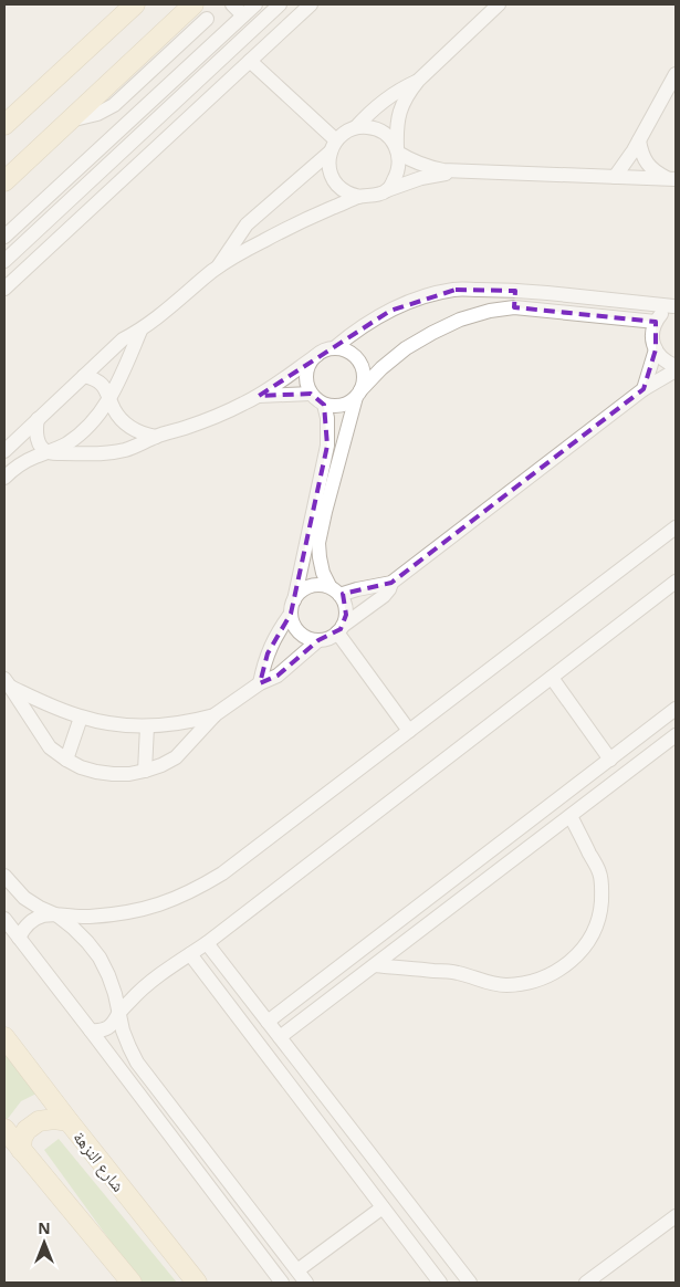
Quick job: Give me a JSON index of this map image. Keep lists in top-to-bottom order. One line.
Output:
{"streets":{"main road":["شارع النزهة"]},"north":"top"}
